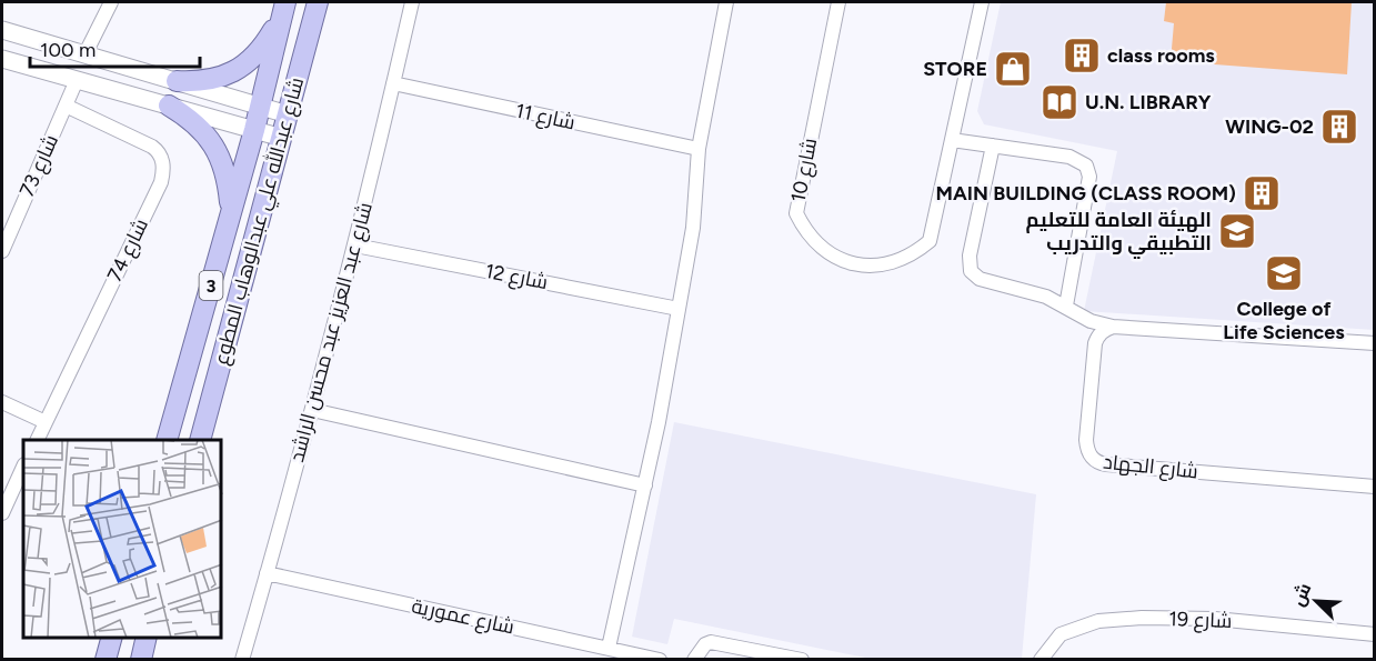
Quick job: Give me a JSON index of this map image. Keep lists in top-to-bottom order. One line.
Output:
{"streets":{"main road":["شارع عبدالله علي عبدالوهاب المطوع","3"],"street":["شارع 11","شارع 73","شارع 10","شارع 74","شارع 12","شارع عبد العزيز عبد محسن الراشد","شارع الجهاد","شارع عمورية","شارع 19"]},"crossings":[["شارع 11","شارع عبد العزيز عبد محسن الراشد"],["شارع 73","شارع 74"],["شارع 12","شارع عبد العزيز عبد محسن الراشد"],["شارع عبد العزيز عبد محسن الراشد","شارع عمورية"]],"places":{"building":["class rooms","WING-02","MAIN BUILDING (CLASS ROOM)"],"shop":["STORE"],"library":["U.N. LIBRARY"],"school or university":["الهيئة العامة للتعليم التطبيقي والتدريب","College of Life Sciences"]},"scale_bar":"100 m","north":"top left"}
